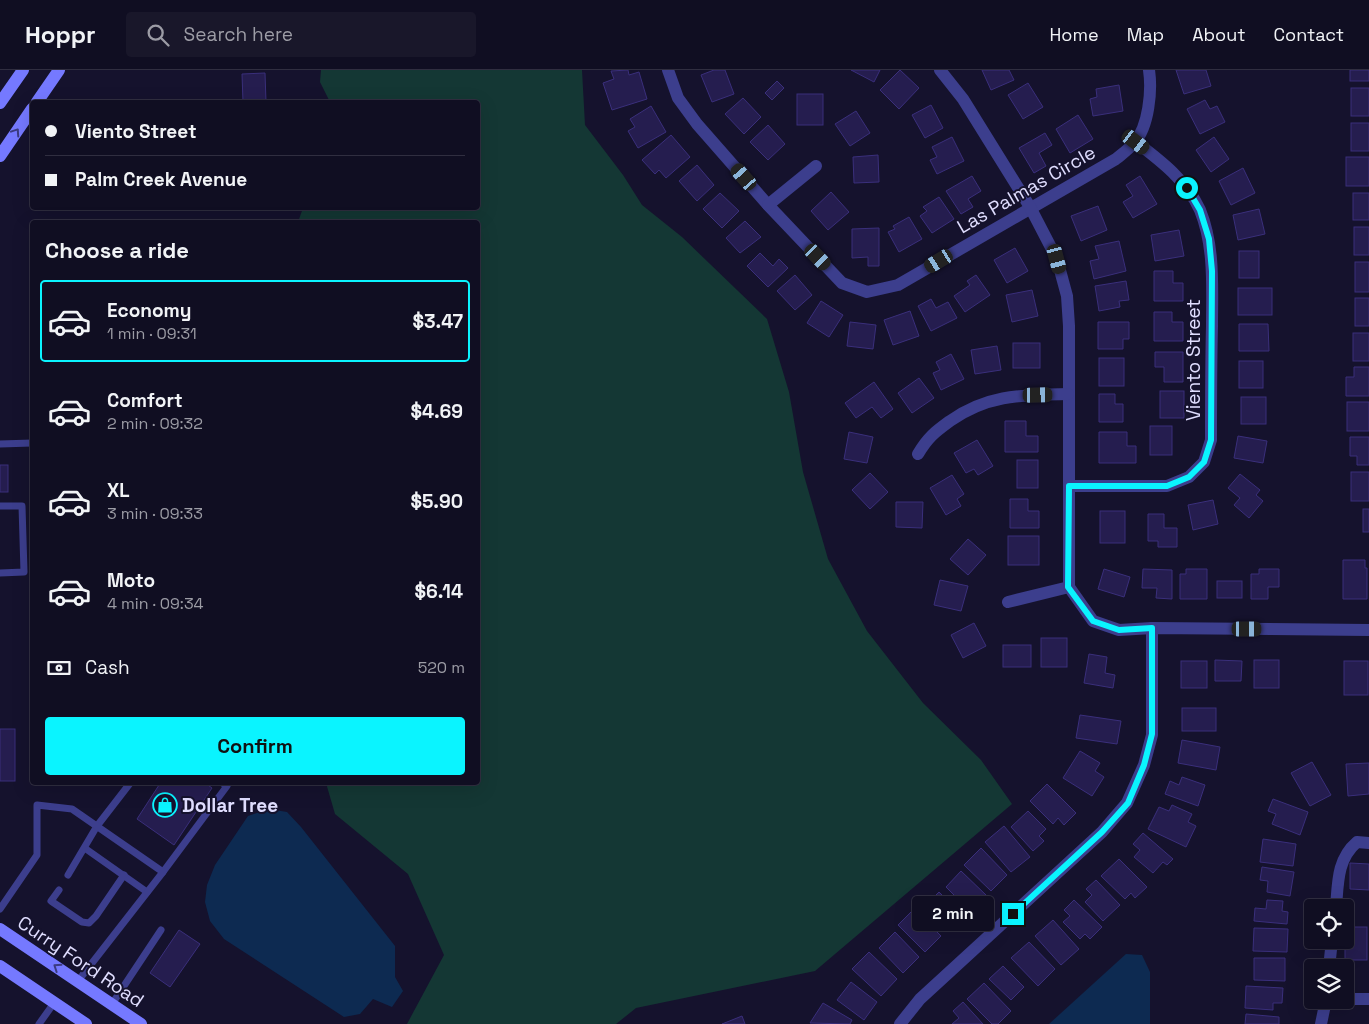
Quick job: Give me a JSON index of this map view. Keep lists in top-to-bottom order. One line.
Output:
{"streets":{"street":["Las Palmas Circle","Viento Street","Curry Ford Road"]},"crossings":[["Las Palmas Circle","Viento Street"]],"places":{"shop":["Dollar Tree"]},"page":{"header":"Hoppr","search":"Search here","nav":["Home","Map","About","Contact"],"banner":["Viento Street","Palm Creek Avenue"],"heading":"Choose a ride","list":[{"name":"Economy","note":"1 min · 09:31","value":"$3.47"},{"name":"Comfort","note":"2 min · 09:32","value":"$4.69"},{"name":"XL","note":"3 min · 09:33","value":"$5.90"},{"name":"Moto","note":"4 min · 09:34","value":"$6.14"}],"pay":["Cash","520 m"],"buttons":"Confirm","bubble":"2 min"}}
